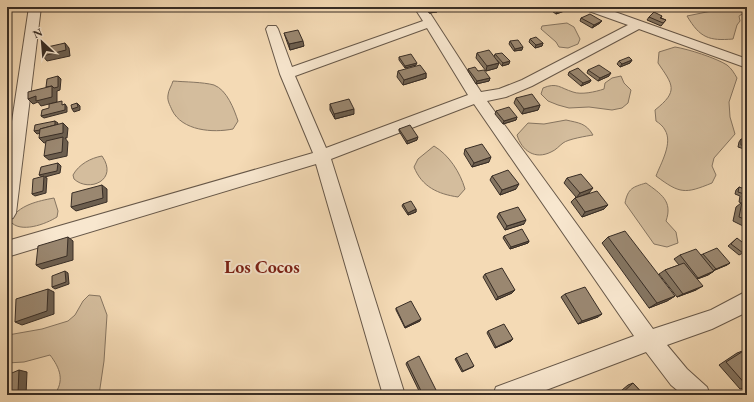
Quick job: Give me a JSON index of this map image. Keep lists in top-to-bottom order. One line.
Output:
{"districts":["Los Cocos"],"north":"top left"}
